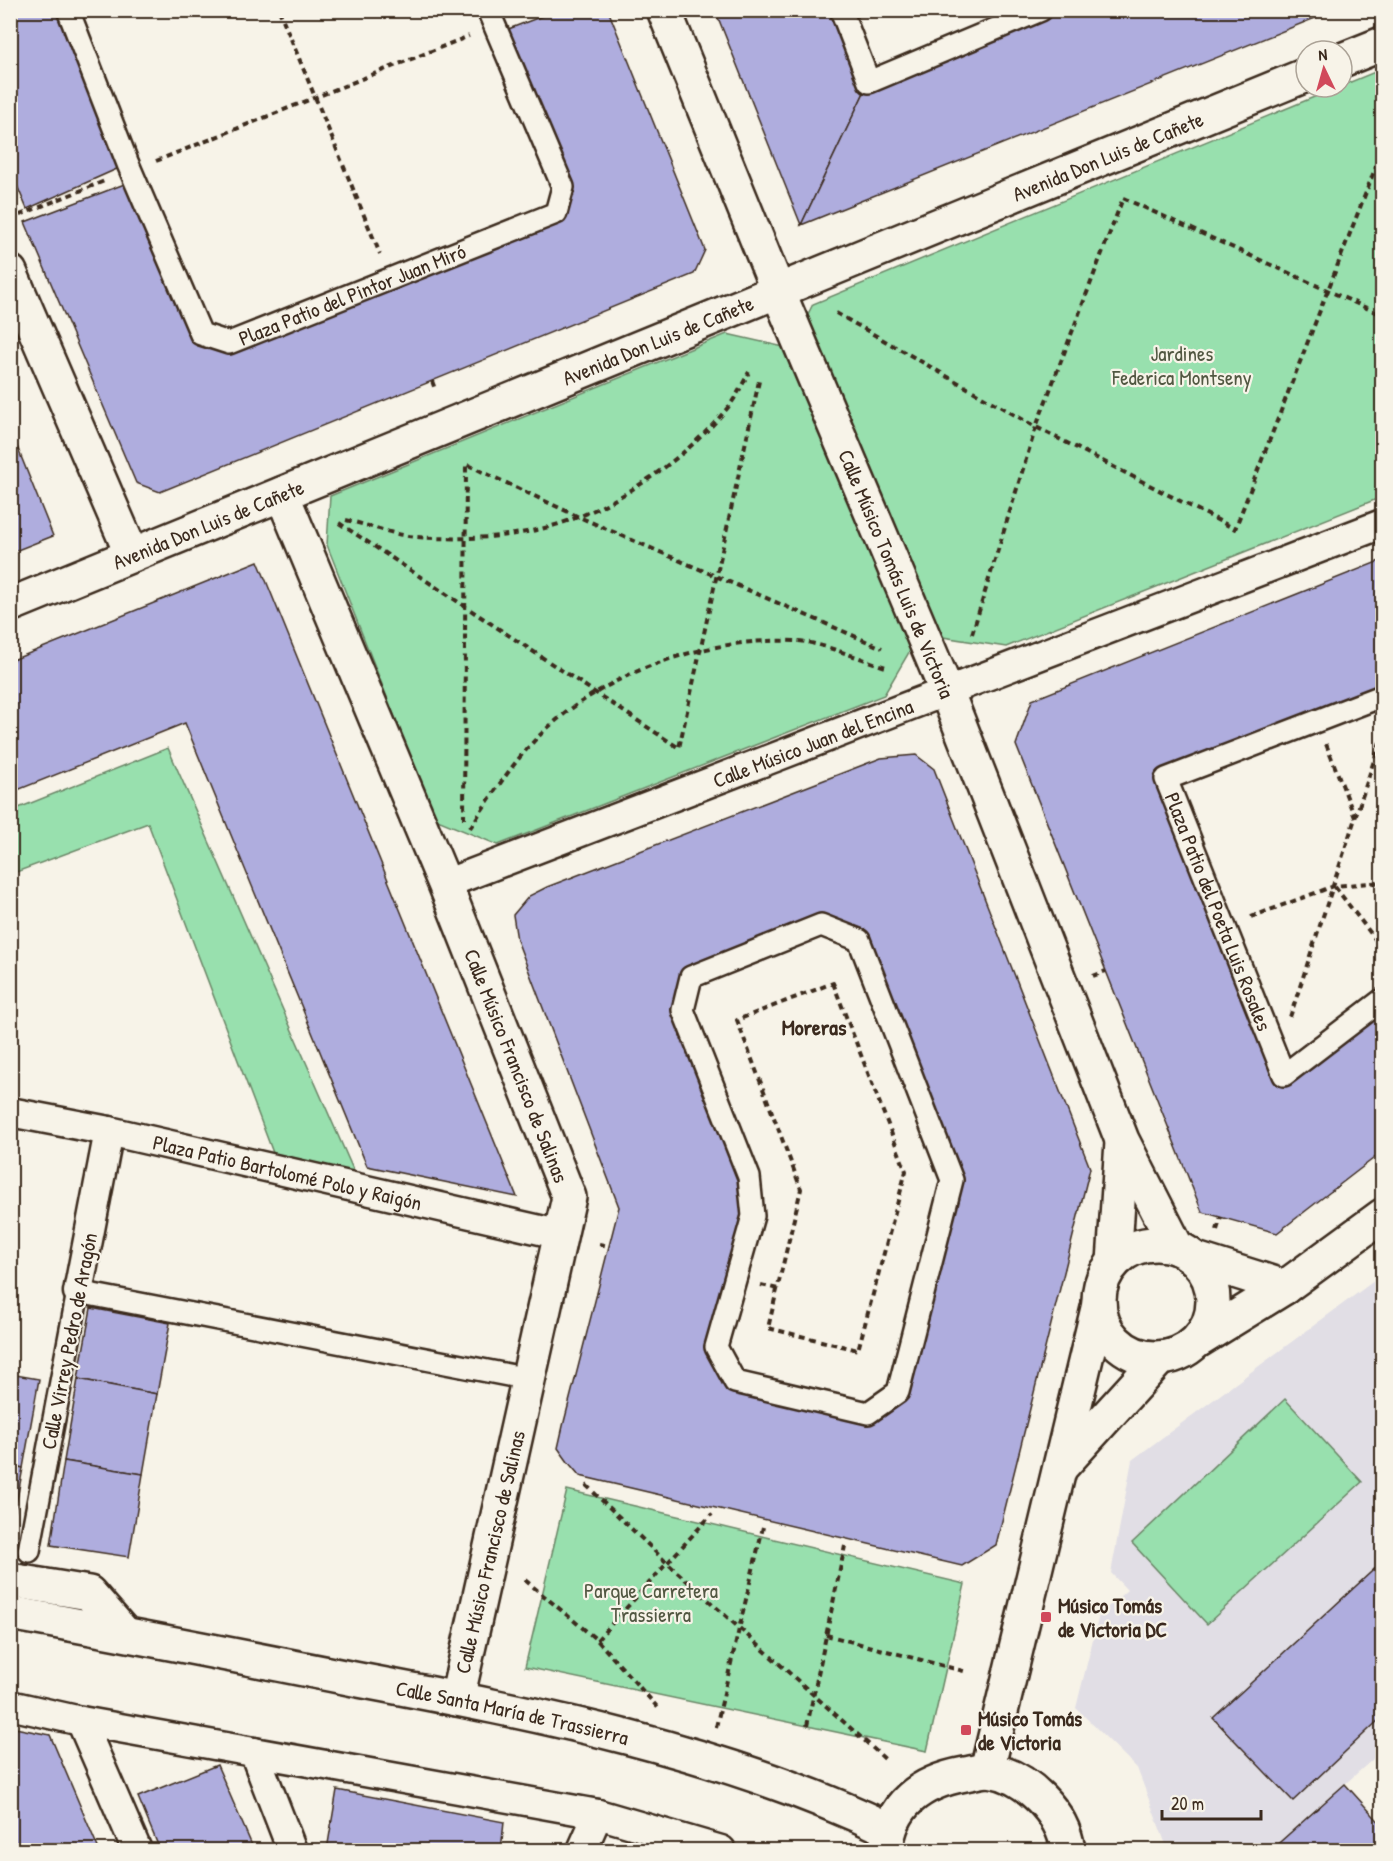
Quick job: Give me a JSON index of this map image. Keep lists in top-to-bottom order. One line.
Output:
{"streets":{"main road":["Avenida Don Luis de Cañete","Calle Músico Tomás Luis de Victoria","Calle Músico Francisco de Salinas","Calle Santa María de Trassierra"],"street":["Plaza Patio del Pintor Juan Miró","Calle Músico Juan del Encina","Plaza Patio del Poeta Luis Rosales","Plaza Patio Bartolomé Polo y Raigón","Calle Virrey Pedro de Aragón"]},"crossings":[["Avenida Don Luis de Cañete","Calle Músico Tomás Luis de Victoria"],["Avenida Don Luis de Cañete","Calle Músico Francisco de Salinas"],["Calle Músico Tomás Luis de Victoria","Calle Músico Juan del Encina"],["Calle Músico Juan del Encina","Calle Músico Francisco de Salinas"],["Calle Músico Francisco de Salinas","Plaza Patio Bartolomé Polo y Raigón"],["Calle Músico Francisco de Salinas","Calle Santa María de Trassierra"],["Plaza Patio Bartolomé Polo y Raigón","Calle Virrey Pedro de Aragón"]],"districts":["Moreras"],"parks":["Jardines Federica Montseny","Parque Carretera Trassierra"],"places":{"transit":["Músico Tomás de Victoria DC","Músico Tomás de Victoria"]},"scale_bar":"20 m","north":"top"}
